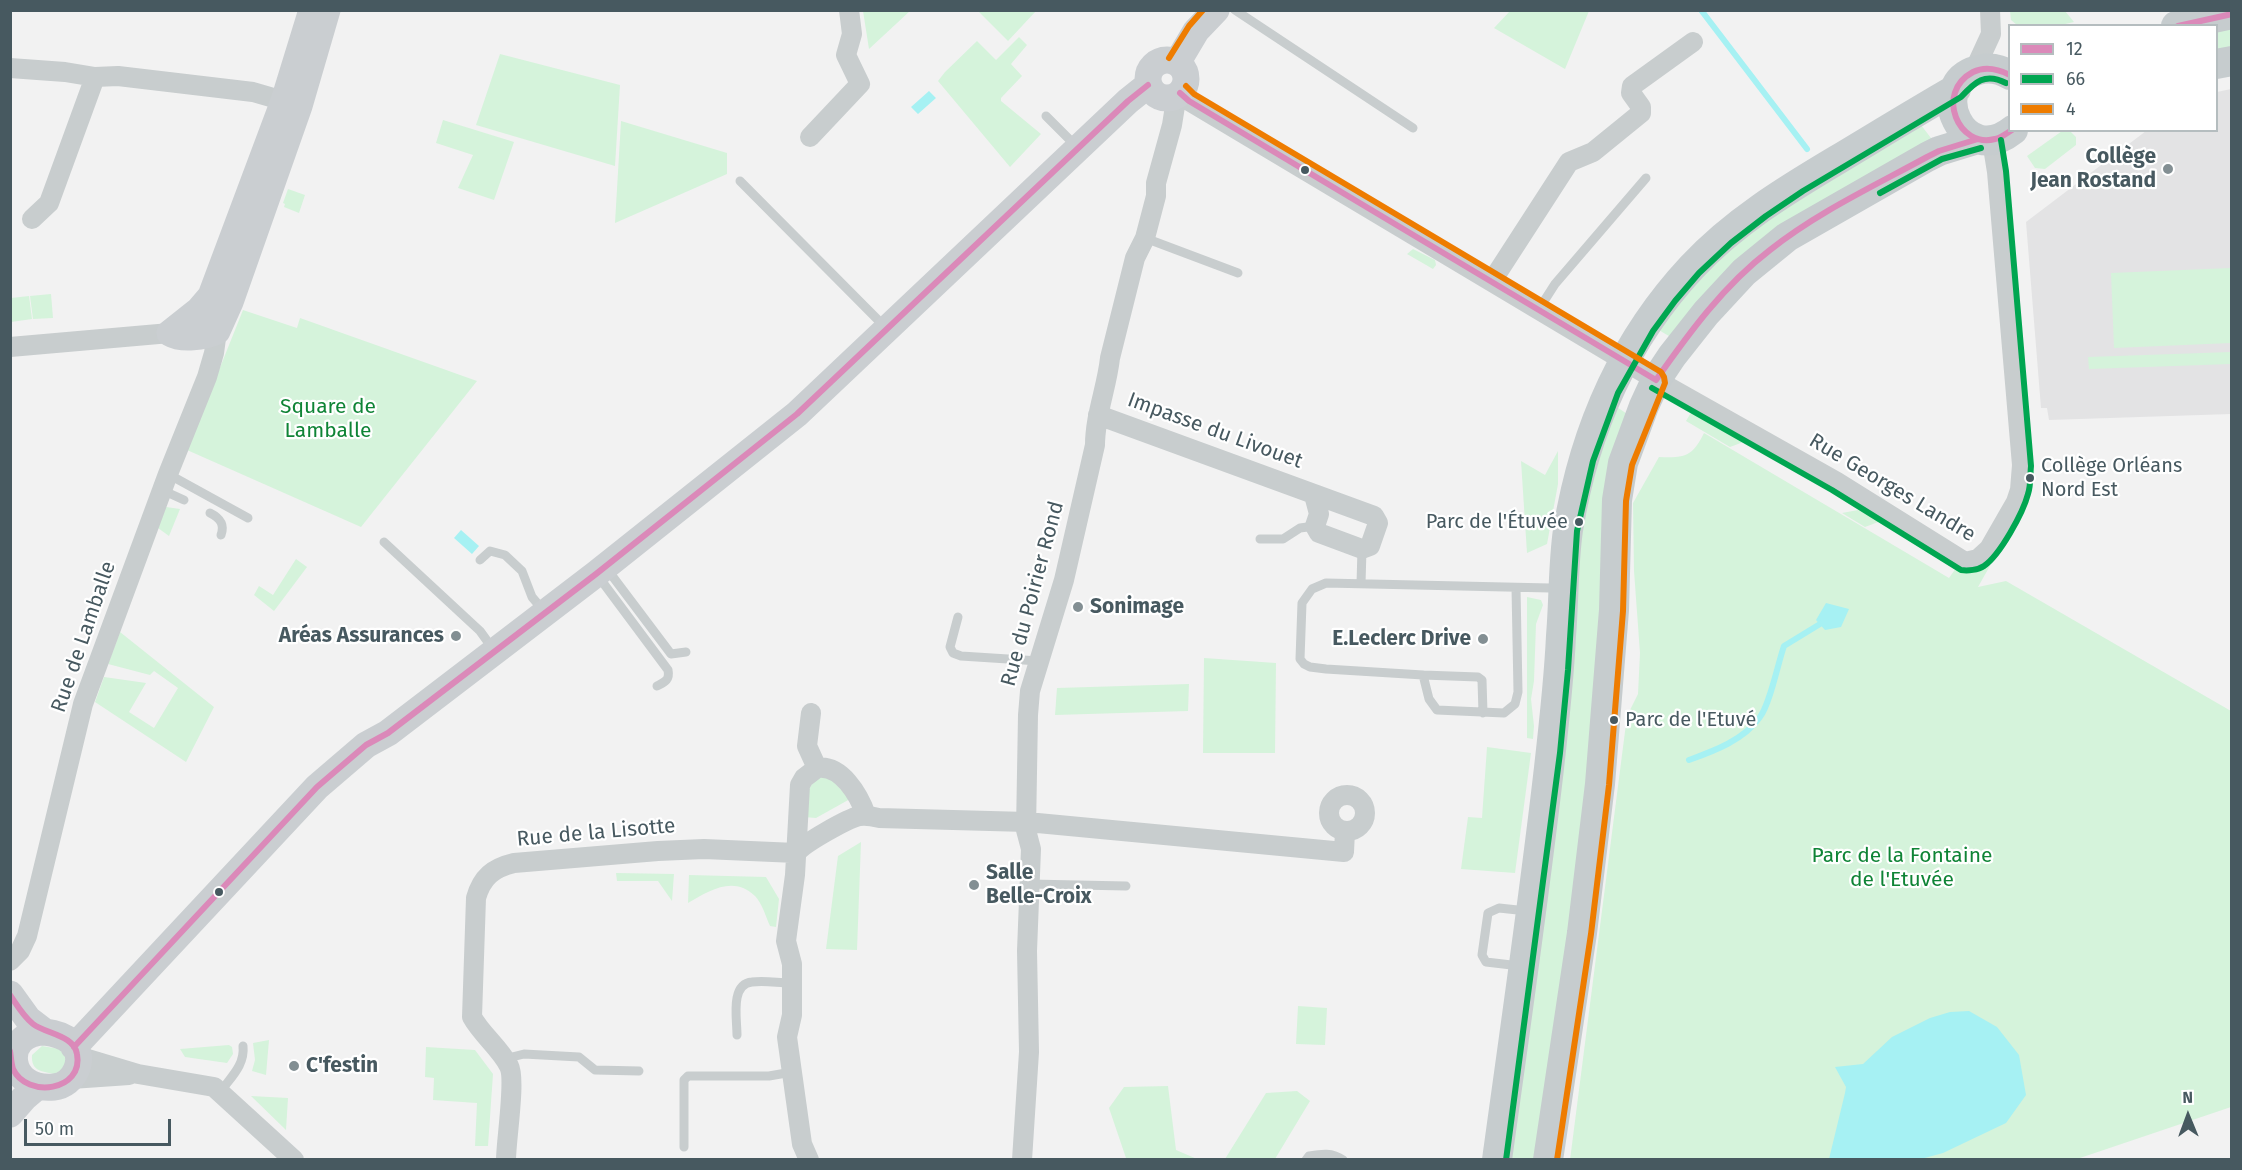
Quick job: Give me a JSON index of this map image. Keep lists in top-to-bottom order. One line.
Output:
{"streets":{"street":["Impasse du Livouet","Rue Georges Landre","Rue du Poirier Rond","Rue de Lamballe","Rue de la Lisotte"]},"crossings":[["Impasse du Livouet","Rue du Poirier Rond"],["Rue Georges Landre","Rue du Poirier Rond"]],"parks":["Square de Lamballe","Parc de la Fontaine de l'Etuvée"],"places":["Collège Jean Rostand","Collège Orléans Nord Est","Parc de l'Étuvée","Sonimage","Aréas Assurances","E.Leclerc Drive","Parc de l'Etuvé","Salle Belle-Croix","C'festin"],"lines":["transit line 4","transit line 12","transit line 66"],"legend":["12","66","4"],"scale_bar":"50 m","north":"top"}
